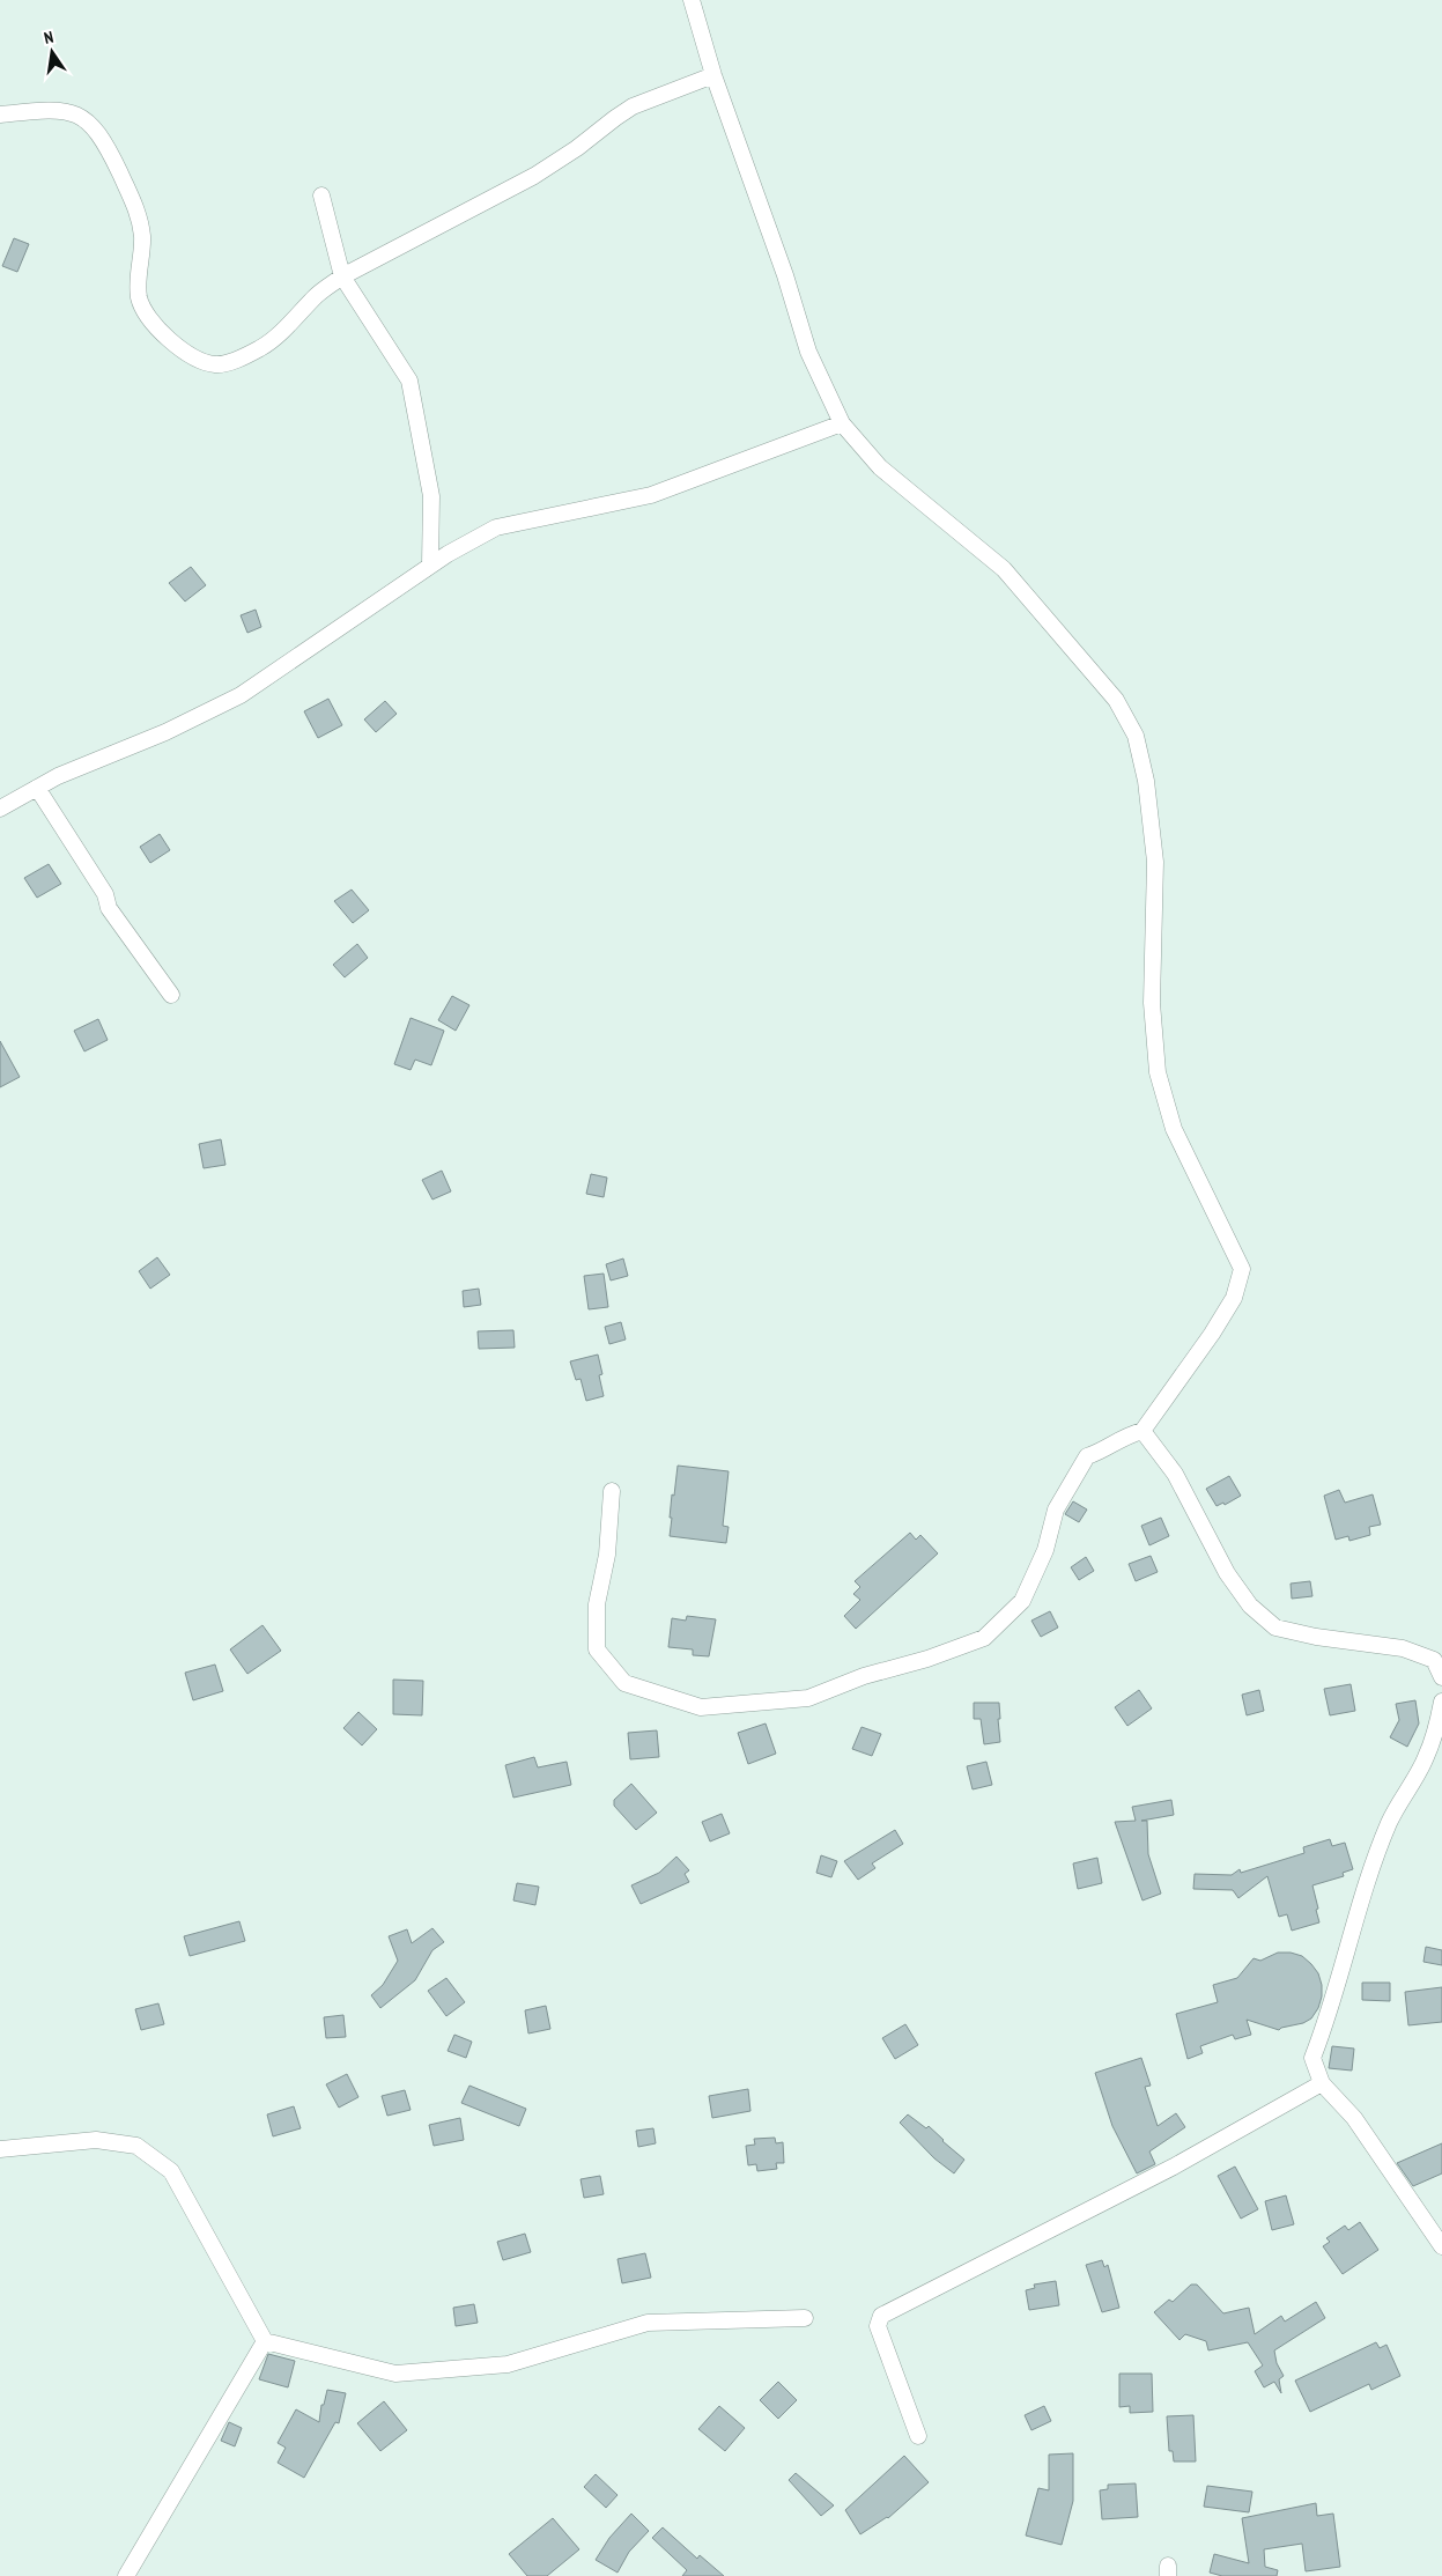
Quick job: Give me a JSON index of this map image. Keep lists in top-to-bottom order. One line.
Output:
{"north":"top"}
